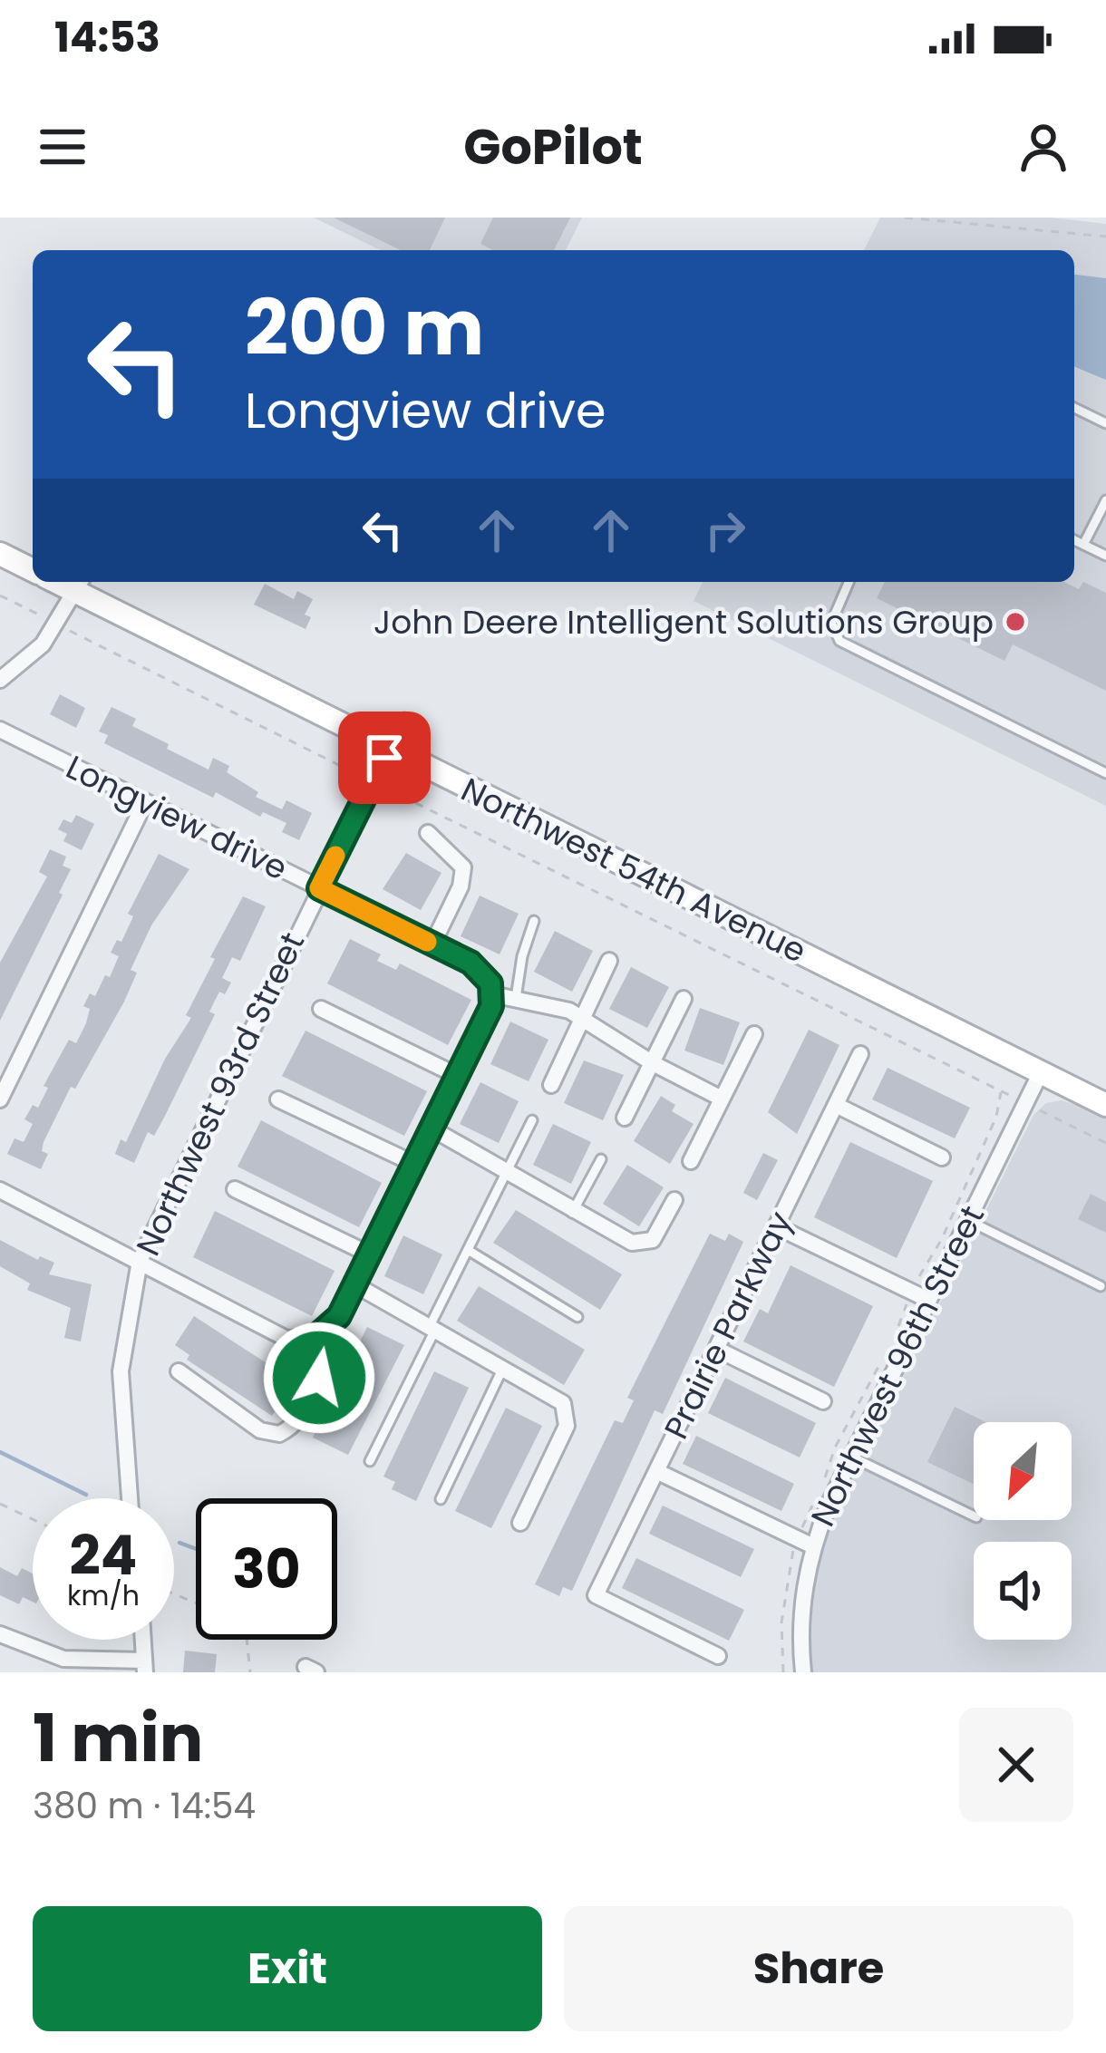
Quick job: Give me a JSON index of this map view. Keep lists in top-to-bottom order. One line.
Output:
{"streets":{"street":["Longview drive","Northwest 54th Avenue","Northwest 93rd Street","Prairie Parkway","Northwest 96th Street"]},"crossings":[["Longview drive","Northwest 93rd Street"],["Northwest 54th Avenue","Northwest 93rd Street"],["Northwest 54th Avenue","Northwest 96th Street"]],"places":["John Deere Intelligent Solutions Group"],"north":"bottom left","page":{"status":"14:53","header":"GoPilot","turn":["200 m","Longview drive"],"speed":"24 km/h","limit":"30","heading":["1 min","380 m · 14:54"],"buttons":["Exit","Share"]}}
